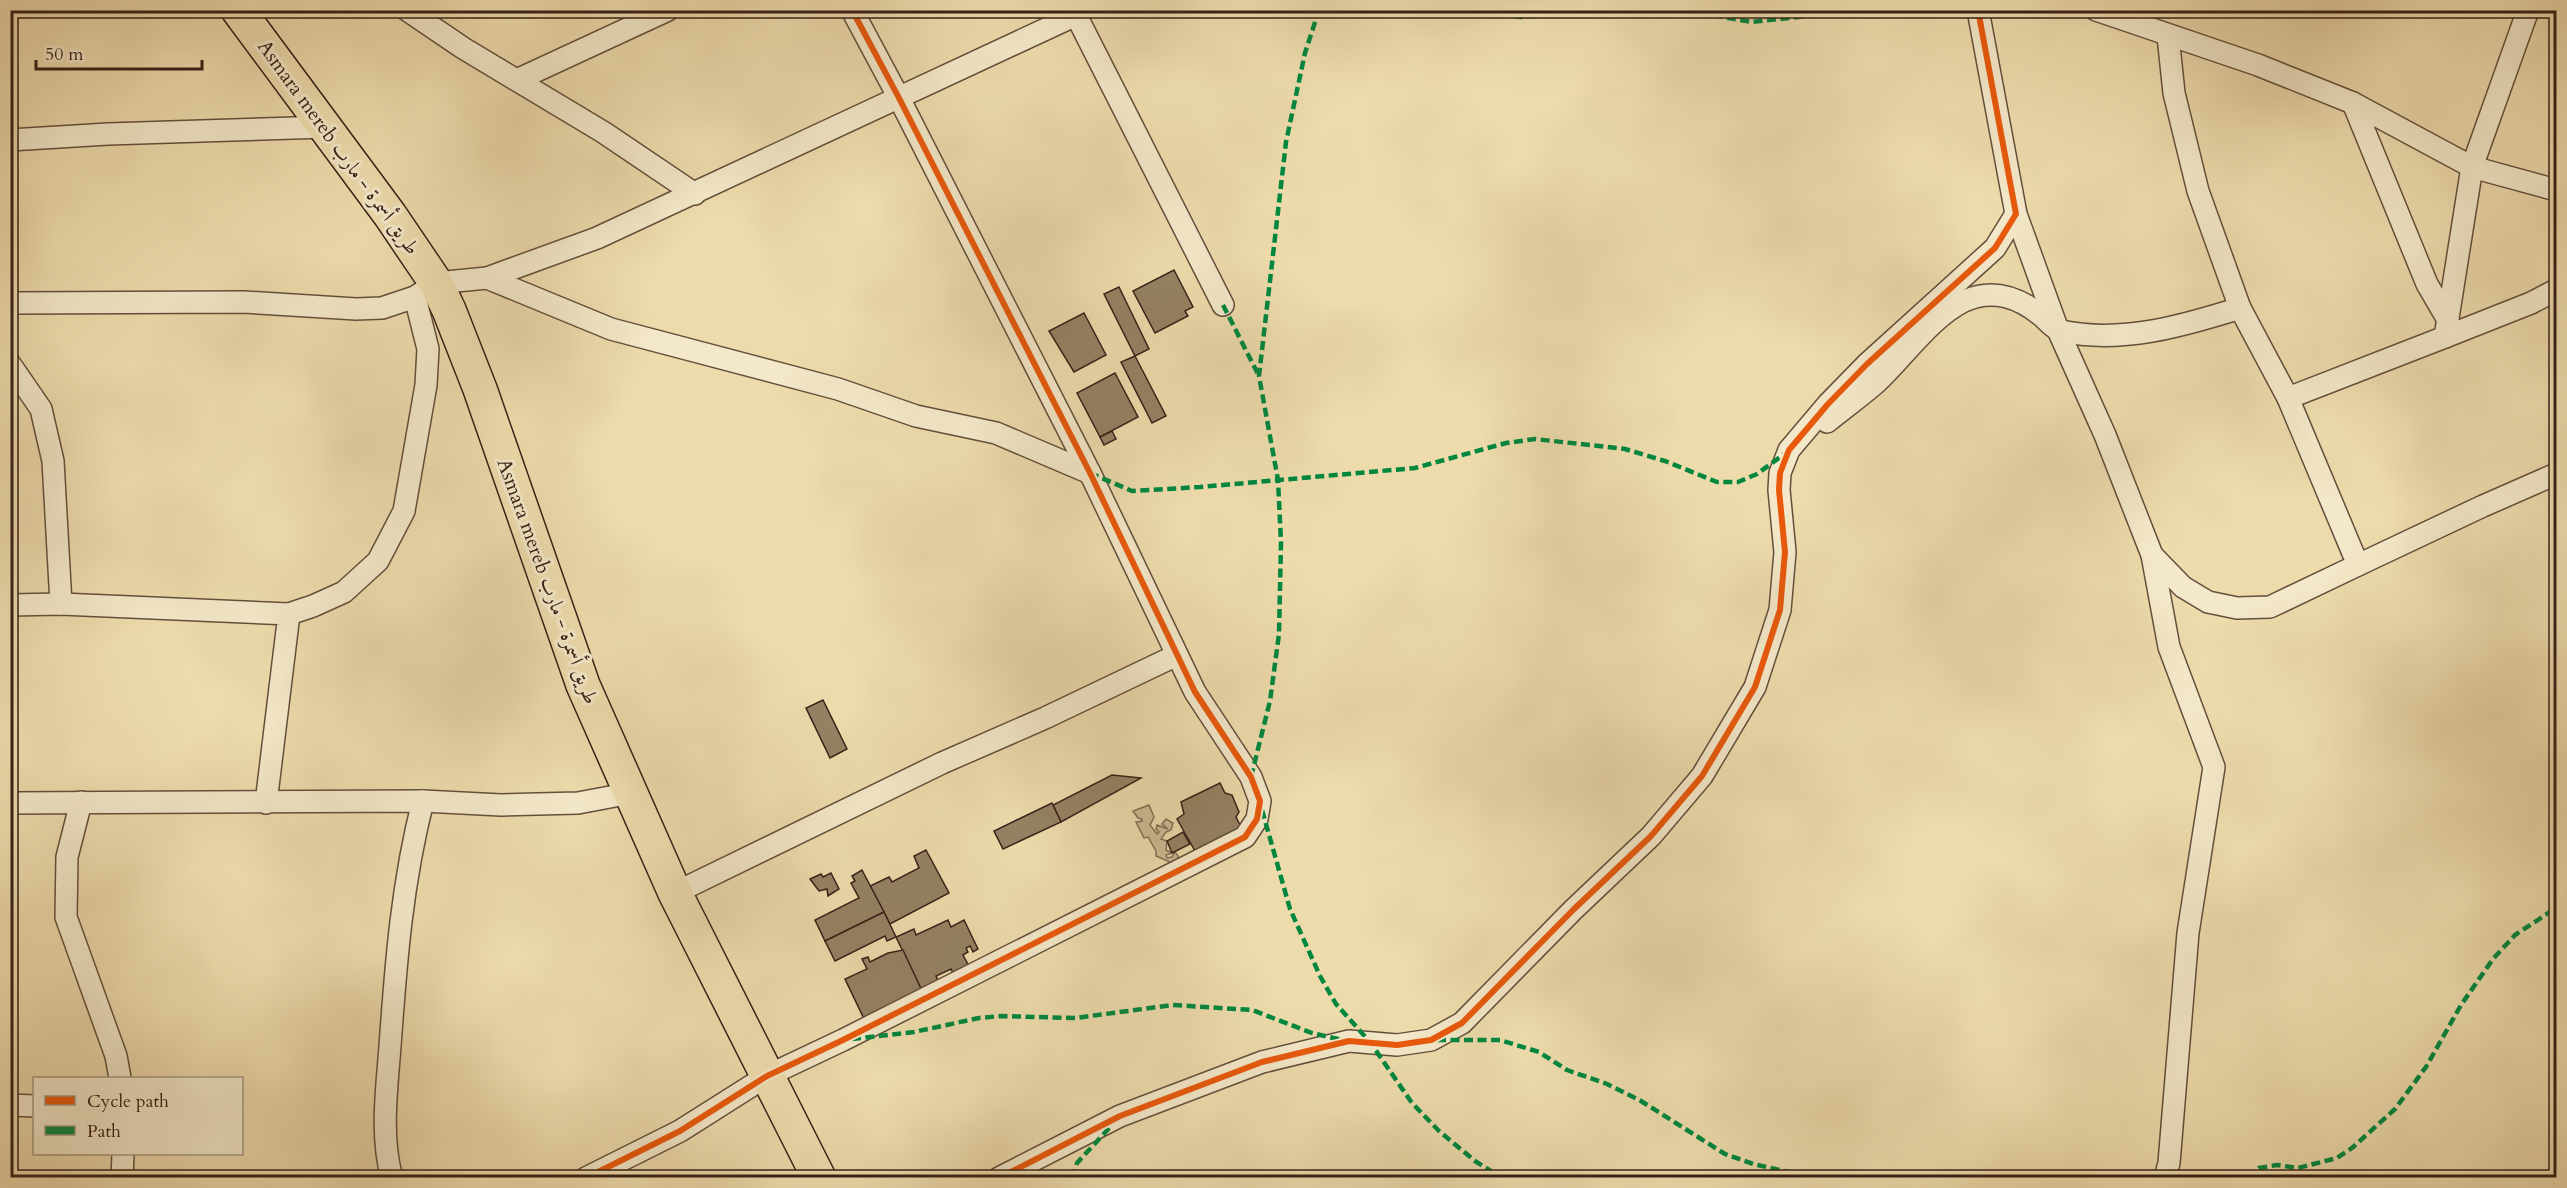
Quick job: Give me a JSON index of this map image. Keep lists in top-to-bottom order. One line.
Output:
{"streets":{"highway":["Asmara mereb طريق أسمرة - مارب"]},"legend":["Cycle path","Path"],"scale_bar":"50 m"}
